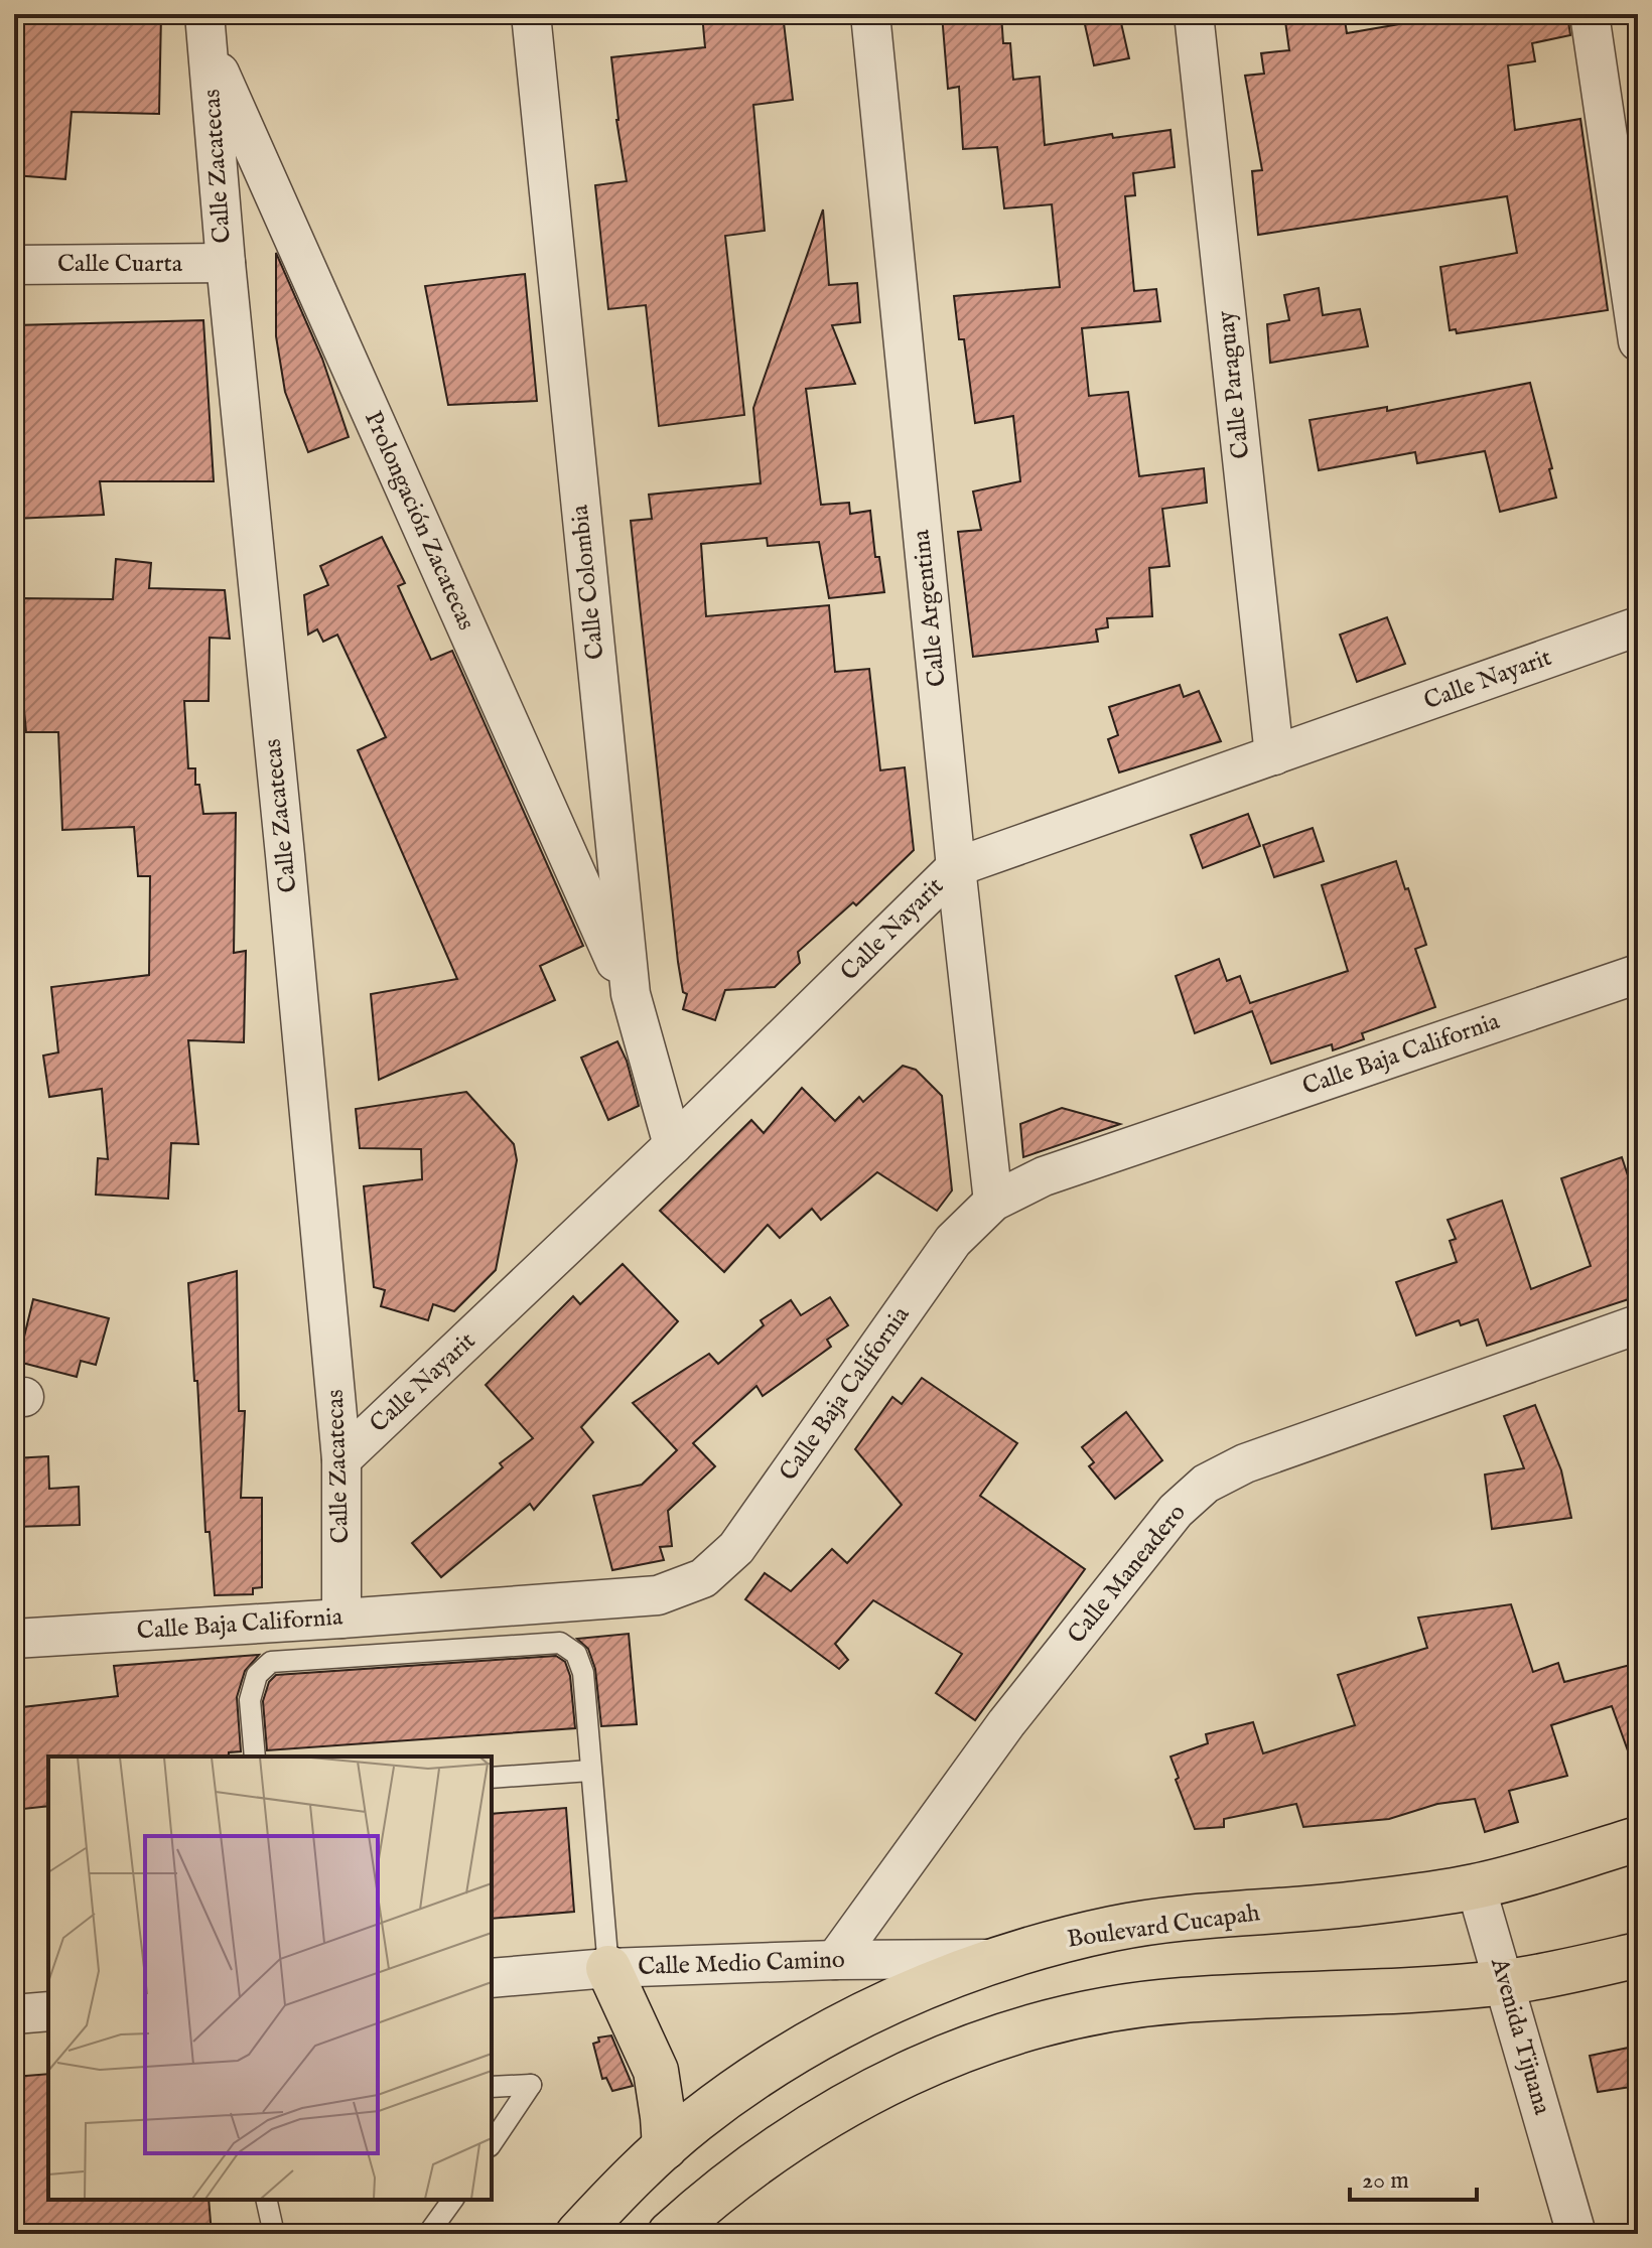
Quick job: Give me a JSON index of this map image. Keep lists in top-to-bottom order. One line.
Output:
{"streets":{"main road":["Boulevard Cucapah"],"street":["Calle Zacatecas","Calle Cuarta","Calle Paraguay","Prolongación Zacatecas","Calle Colombia","Calle Argentina","Calle Nayarit","Calle Baja California","Calle Maneadero","Calle Medio Camino","Avenida Tijuana"]},"crossings":[["Calle Zacatecas","Calle Cuarta"],["Calle Zacatecas","Prolongación Zacatecas"],["Calle Zacatecas","Calle Nayarit"],["Calle Zacatecas","Calle Baja California"],["Calle Paraguay","Calle Nayarit"],["Prolongación Zacatecas","Calle Colombia"],["Calle Colombia","Calle Nayarit"],["Calle Argentina","Calle Nayarit"],["Calle Argentina","Calle Baja California"],["Calle Maneadero","Calle Medio Camino"],["Boulevard Cucapah","Calle Medio Camino"],["Boulevard Cucapah","Avenida Tijuana"]],"scale_bar":"20 m"}
